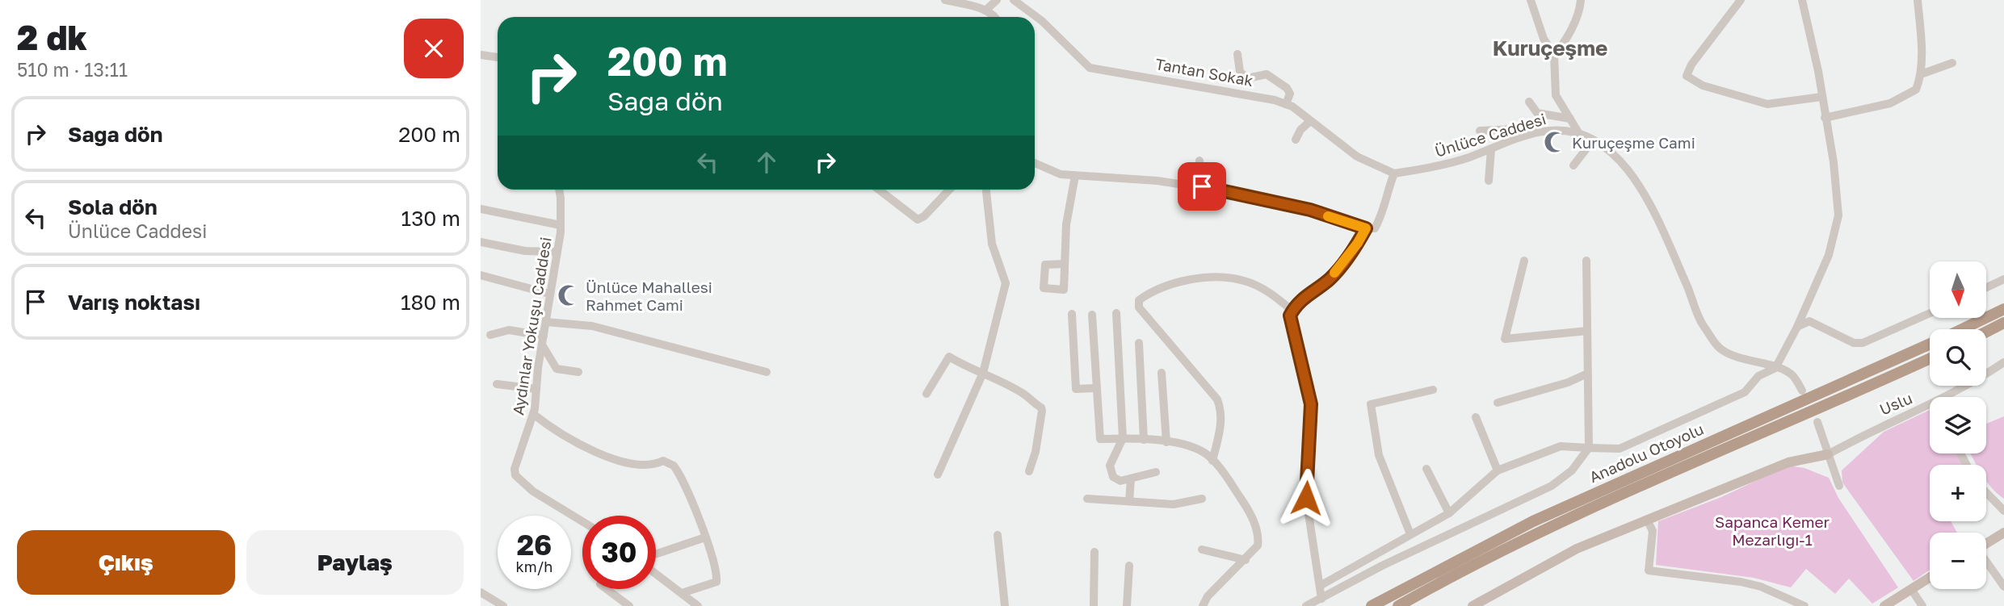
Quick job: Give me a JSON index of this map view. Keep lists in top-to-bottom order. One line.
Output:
{"streets":{"highway":["Anadolu Otoyolu"],"street":["Tantan Sokak","Ünlüce Caddesi","Aydınlar Yokuşu Caddesi","Uslu"]},"crossings":[["Tantan Sokak","Ünlüce Caddesi"]],"districts":["Kuruçeşme"],"parks":["Sapanca Kemer Mezarlığı-1"],"places":{"mosque":["Kuruçeşme Cami","Ünlüce Mahallesi Rahmet Cami"]},"north":"bottom","page":{"heading":["2 dk","510 m · 13:11"],"turn":["200 m","Sağa dön"],"list":[{"name":"Sağa dön","value":"200 m"},{"name":"Sola dön","note":"Ünlüce Caddesi","value":"130 m"},{"name":"Varış noktası","value":"180 m"}],"map_buttons":["+","−"],"speed":"26 km/h","limit":"30","buttons":["Çıkış","Paylaş"]}}
